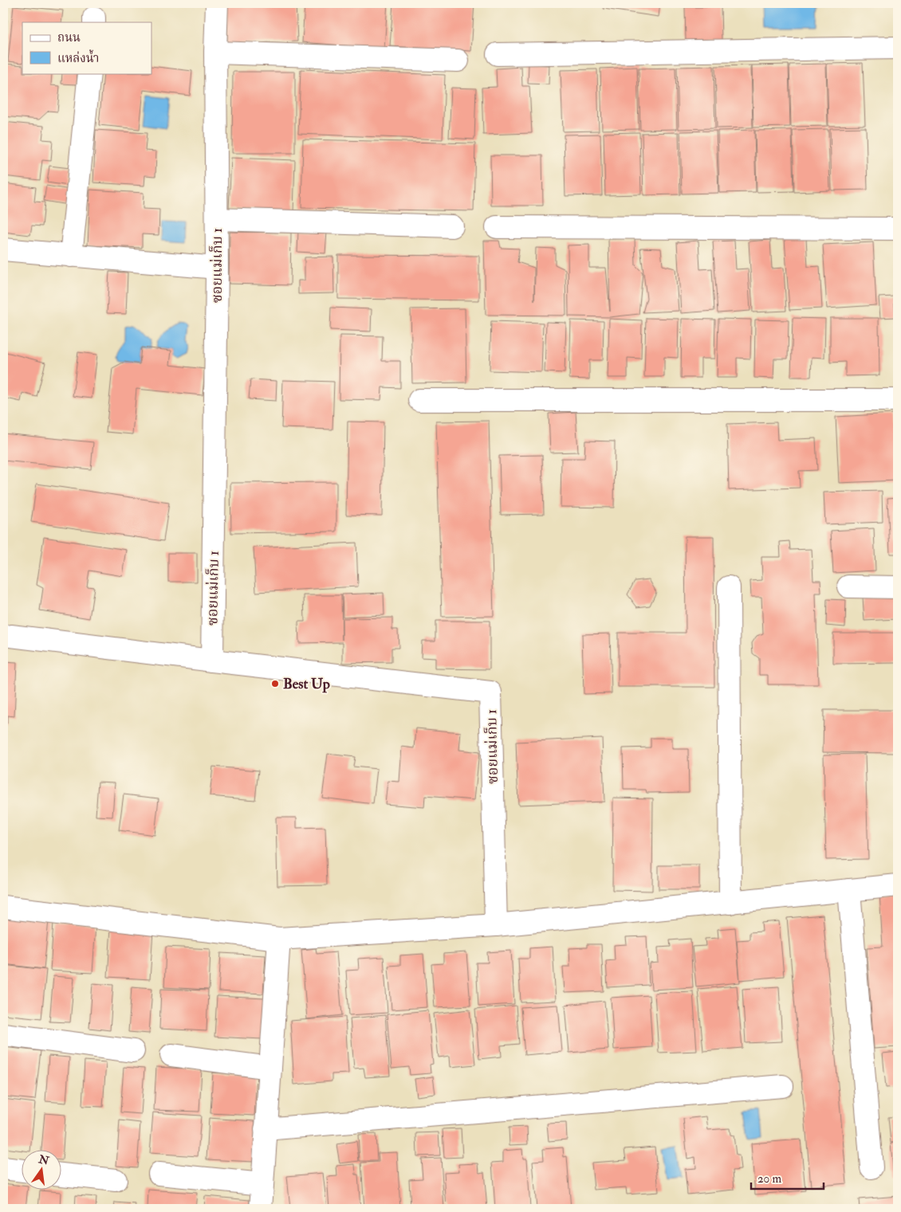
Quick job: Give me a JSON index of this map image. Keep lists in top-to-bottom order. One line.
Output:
{"streets":{"street":["ซอยแม่เก็บ 1"]},"places":["Best Up"],"legend":["ถนน","แหล่งน้ำ"],"scale_bar":"20 m","north":"top"}
